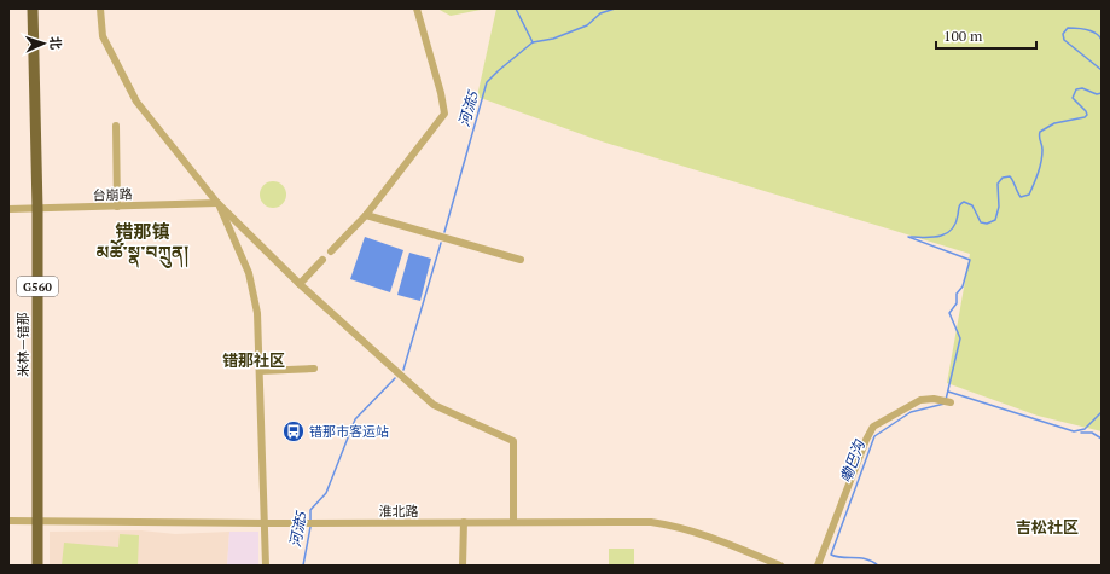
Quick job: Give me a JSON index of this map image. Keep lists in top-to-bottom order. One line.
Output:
{"streets":{"highway":["G560","米林—错那"],"street":["台崩路","淮北路"]},"crossings":[["台崩路","米林—错那"],["米林—错那","淮北路"]],"districts":["错那镇 མཚོ་སྣ་བཀྲུན།","错那社区","吉松社区"],"water":["河流5","嘞巴沟"],"places":{"bus stop":["错那市客运站"]},"scale_bar":"100 m","north":"right"}
